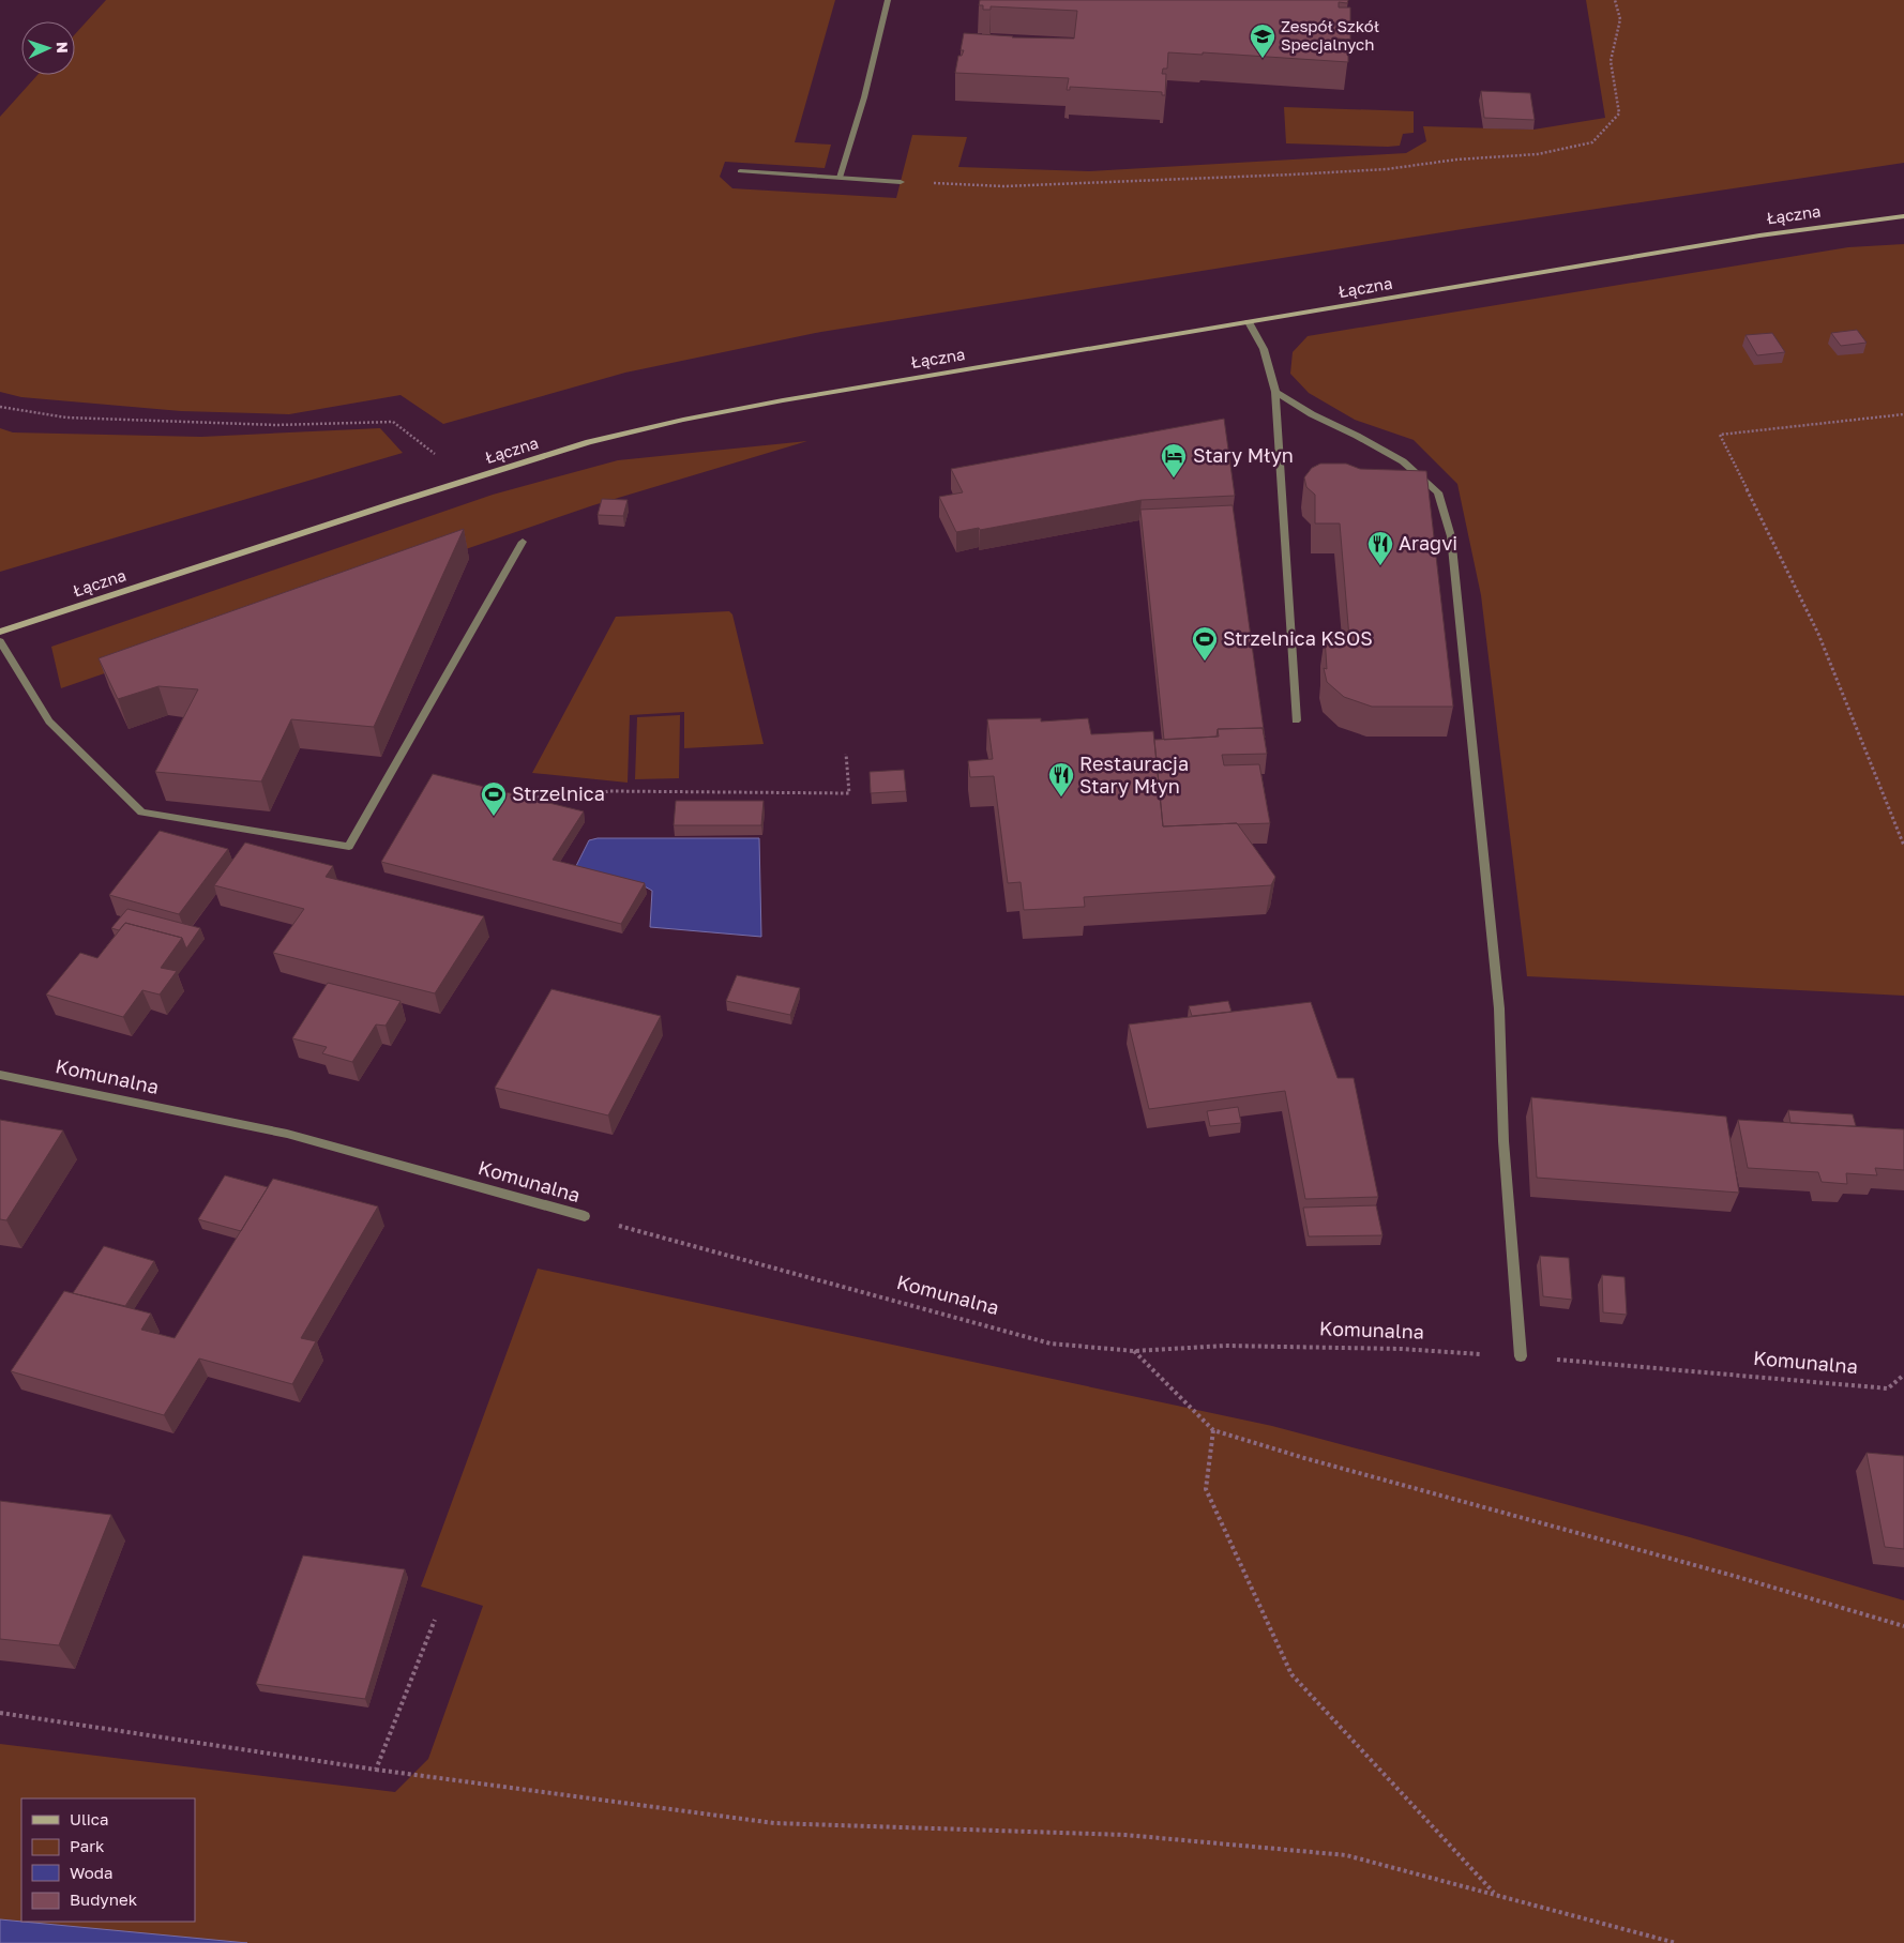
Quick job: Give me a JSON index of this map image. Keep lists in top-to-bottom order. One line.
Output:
{"streets":{"main road":["Łączna"],"street":["Komunalna"]},"places":{"school or university":["Zespół Szkół Specjalnych"],"hotel":["Stary Młyn"],"restaurant":["Aragvi","Restauracja Stary Młyn"],"sports":["Strzelnica KSOS","Strzelnica"]},"legend":["Ulica","Park","Woda","Budynek"],"north":"right"}
